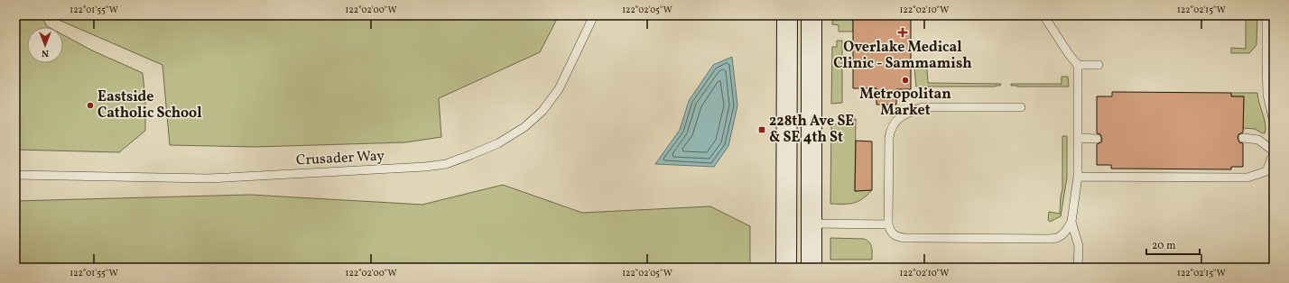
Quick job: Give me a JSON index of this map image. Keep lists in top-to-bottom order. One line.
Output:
{"streets":{"lane":["Crusader Way"]},"places":{"health":["Overlake Medical Clinic - Sammamish"],"other":["Metropolitan Market","Eastside Catholic School"],"transit":["228th Ave SE & SE 4th St"]},"scale_bar":"20 m","north":"bottom","coordinates":["122°01'55\"W","122°02'00\"W","122°02'05\"W","122°02'10\"W","122°02'15\"W"]}
